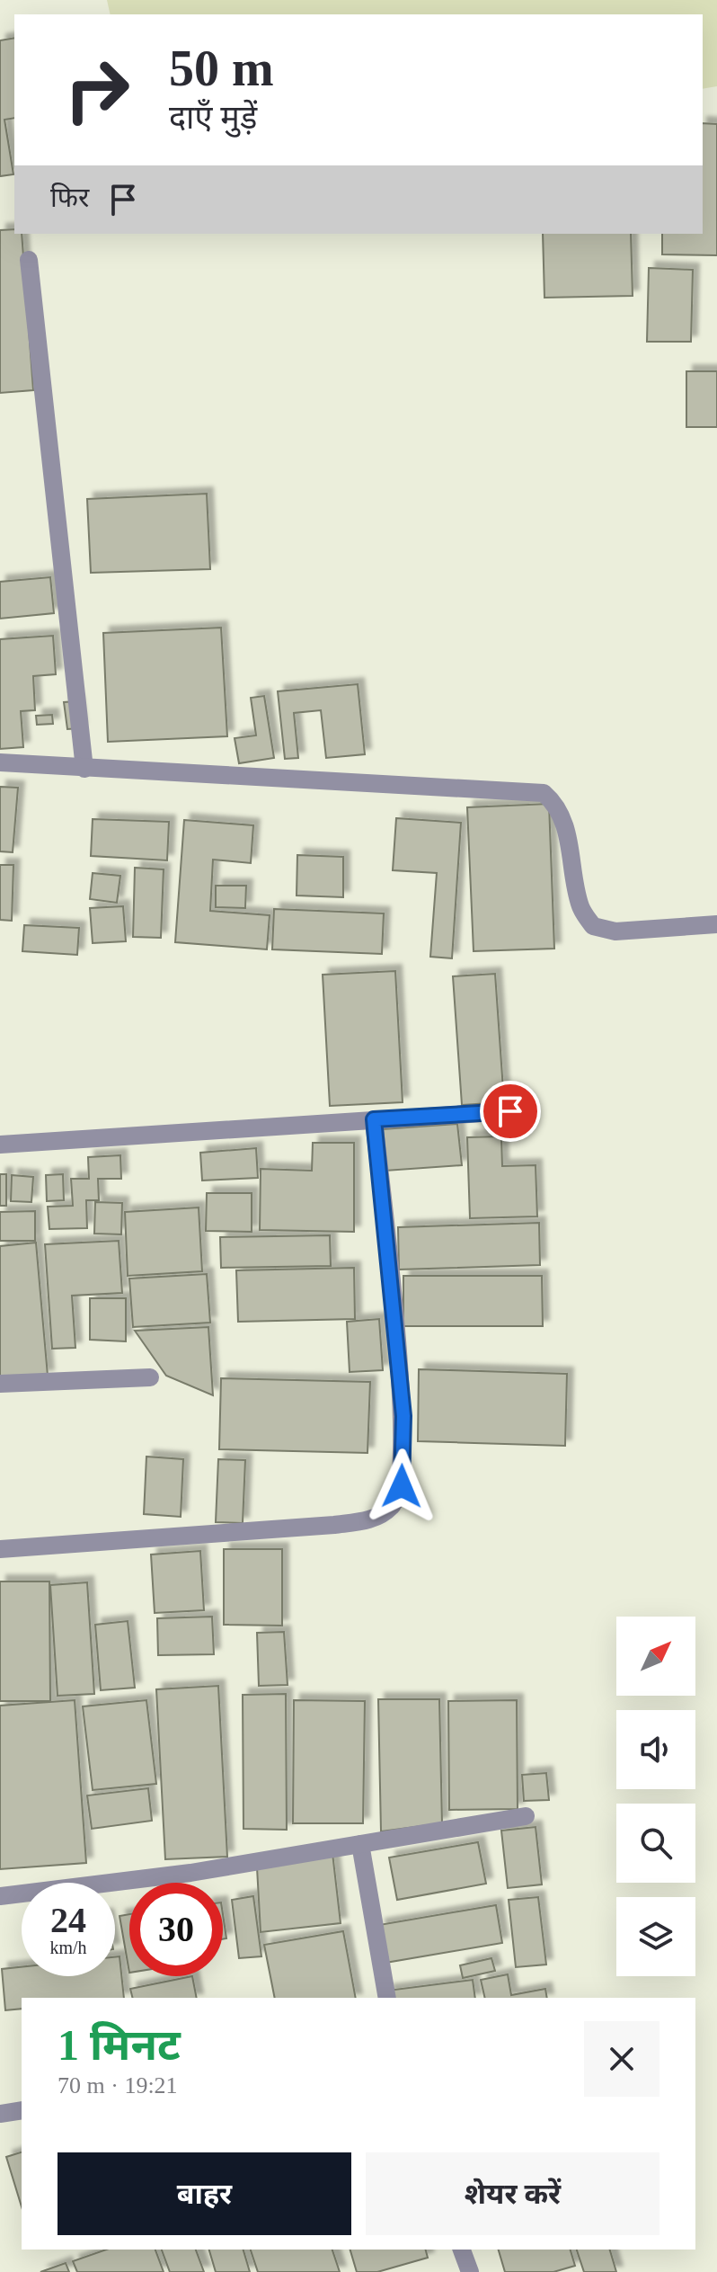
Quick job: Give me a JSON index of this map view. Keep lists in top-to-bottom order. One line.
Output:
{"north":"top right","page":{"turn":["50 m","दाएँ मुड़ें"],"then":"फिर","speed":"24 km/h","limit":"30","heading":["1 मिनट","70 m · 19:21"],"buttons":["बाहर","शेयर करें"]}}
